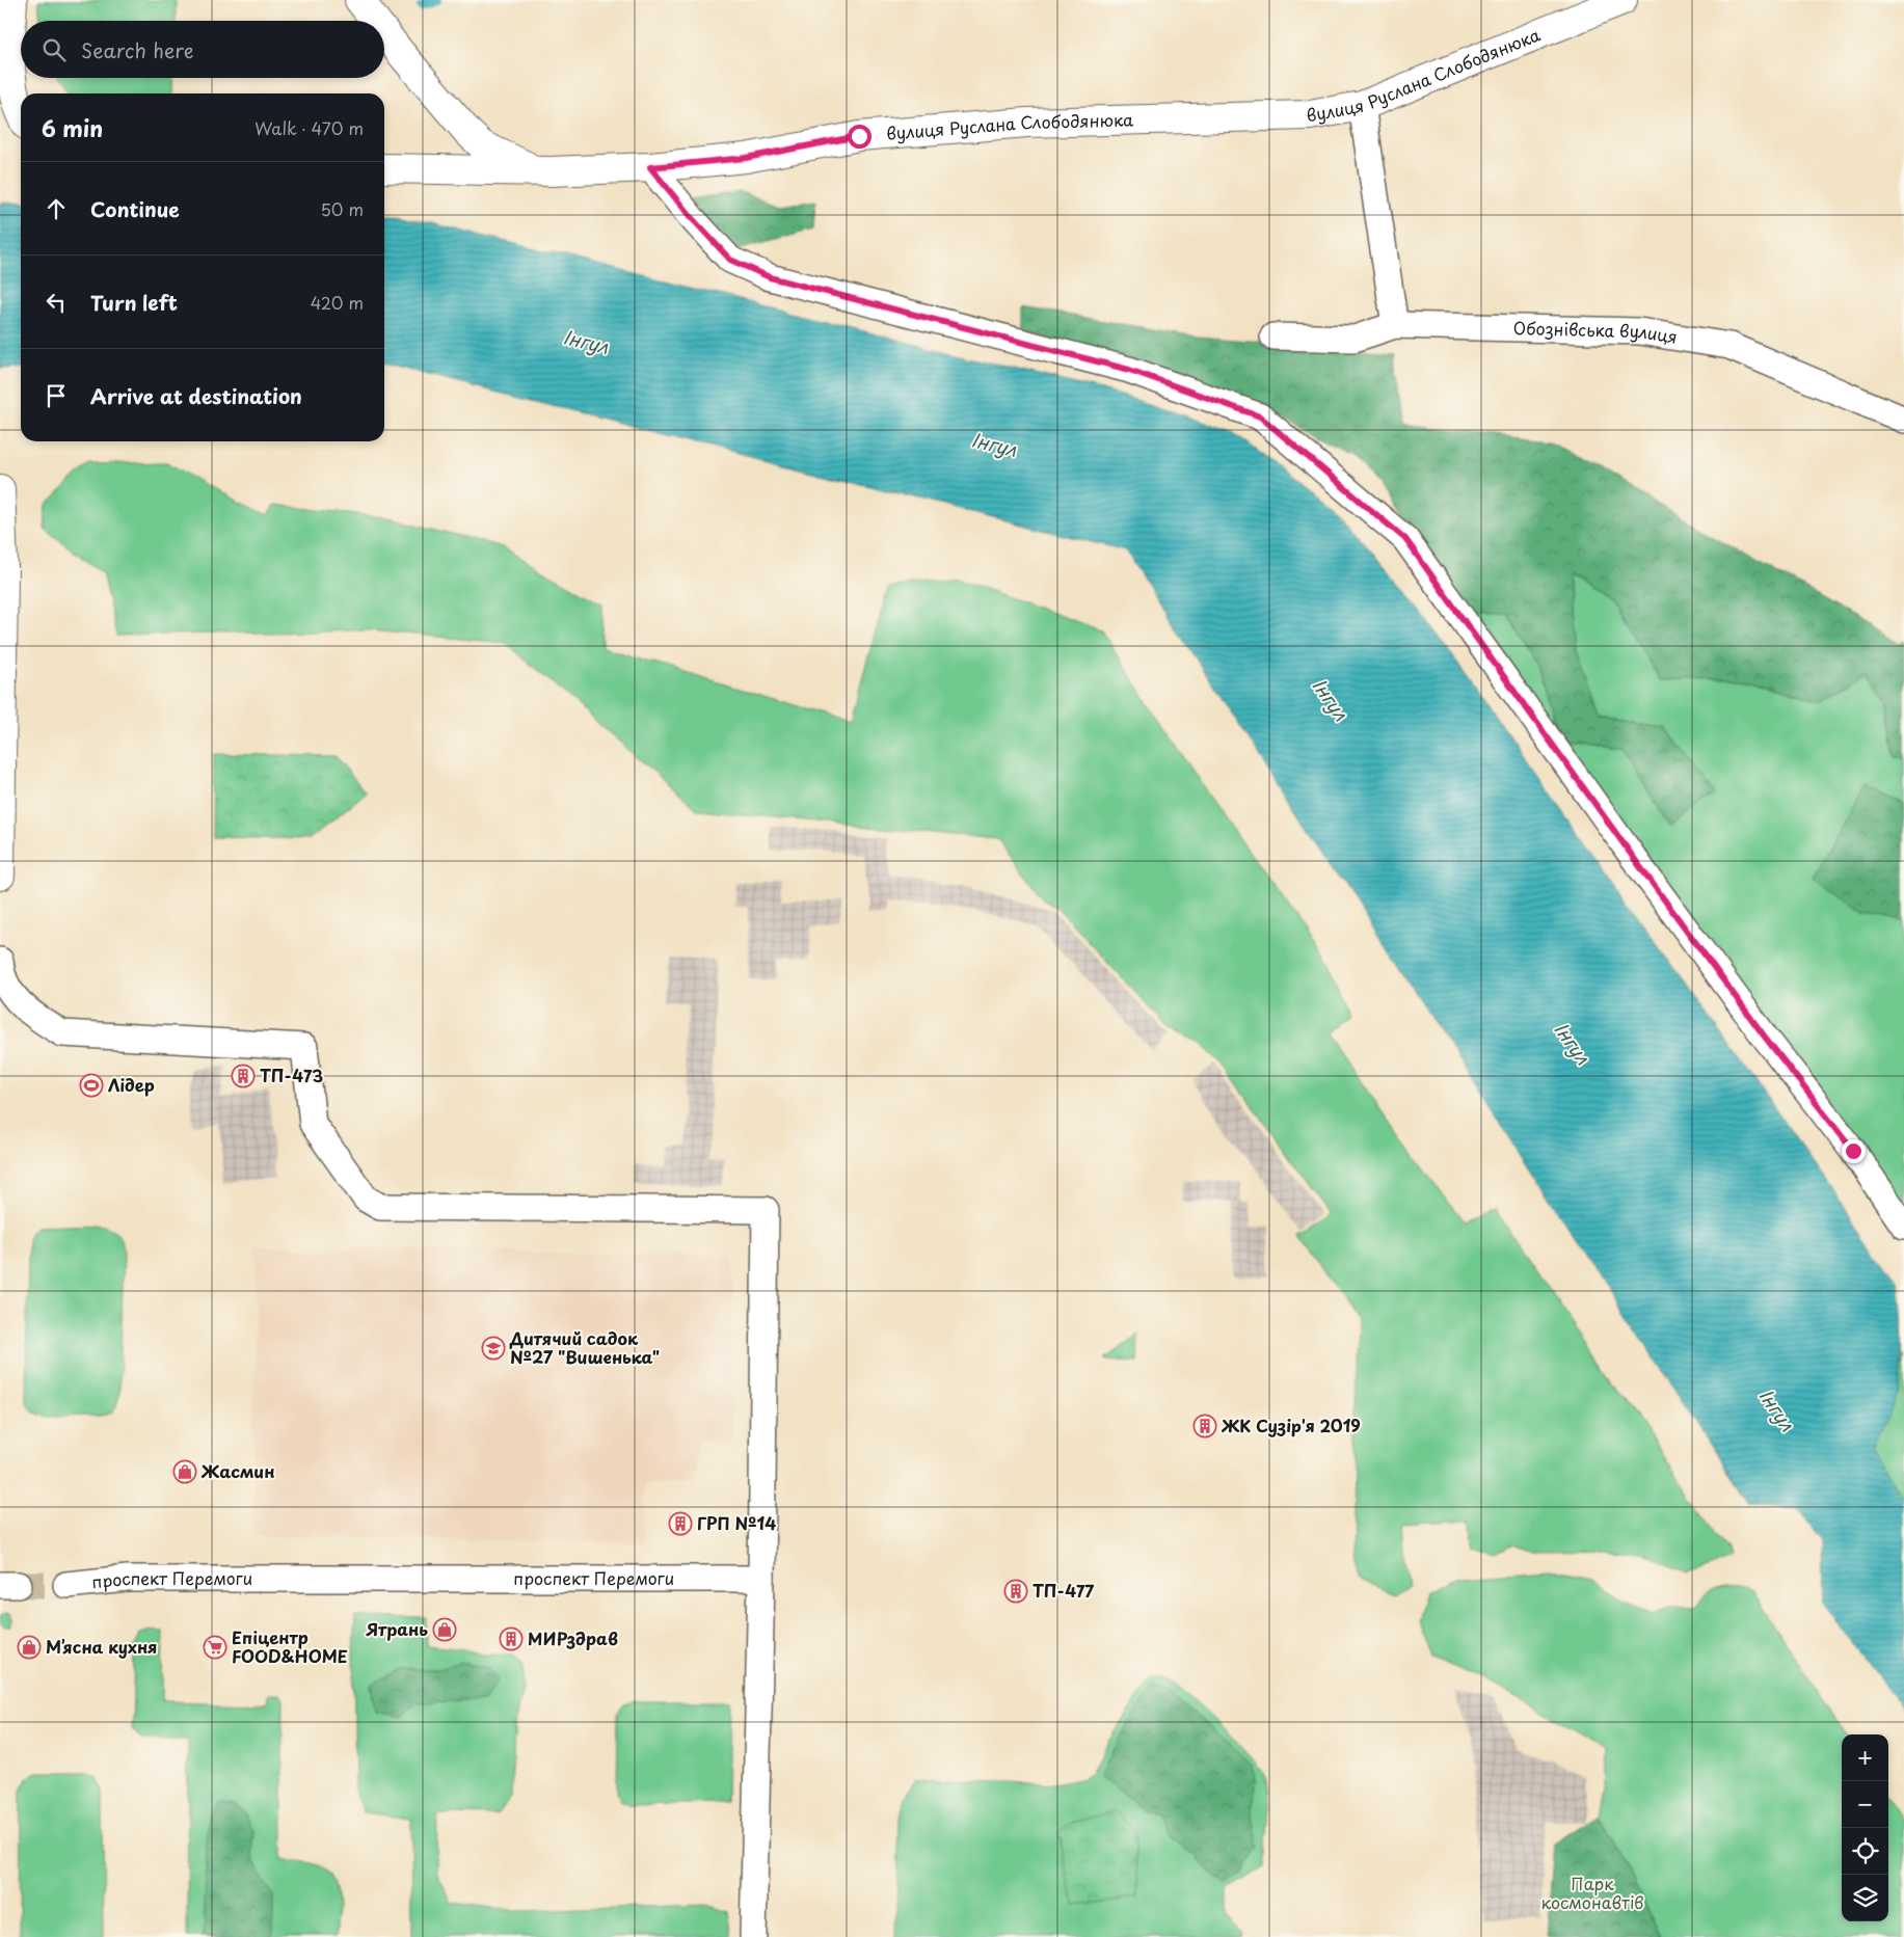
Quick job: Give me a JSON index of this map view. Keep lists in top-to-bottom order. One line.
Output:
{"streets":{"main road":["вулиця Руслана Слободянюка"],"street":["Обознівська вулиця","проспект Перемоги"]},"water":["Інгул"],"parks":["Парк космонавтів"],"places":{"building":["ТП-473","ЖК Сузір'я 2019","ГРП №14","ТП-477","МИРздрав"],"sports":["Лідер"],"school or university":["Дитячий садок №27 \"Вишенька\""],"shop":["Жасмин","Ятрань","Мʼясна кухня"],"supermarket":["Епіцентр FOOD&HOME"]},"page":{"search":"Search here","heading":["6 min","Walk · 470 m"],"list":[["Continue","50 m"],["Turn left","420 m"],"Arrive at destination"],"map_buttons":["+","−"]}}
